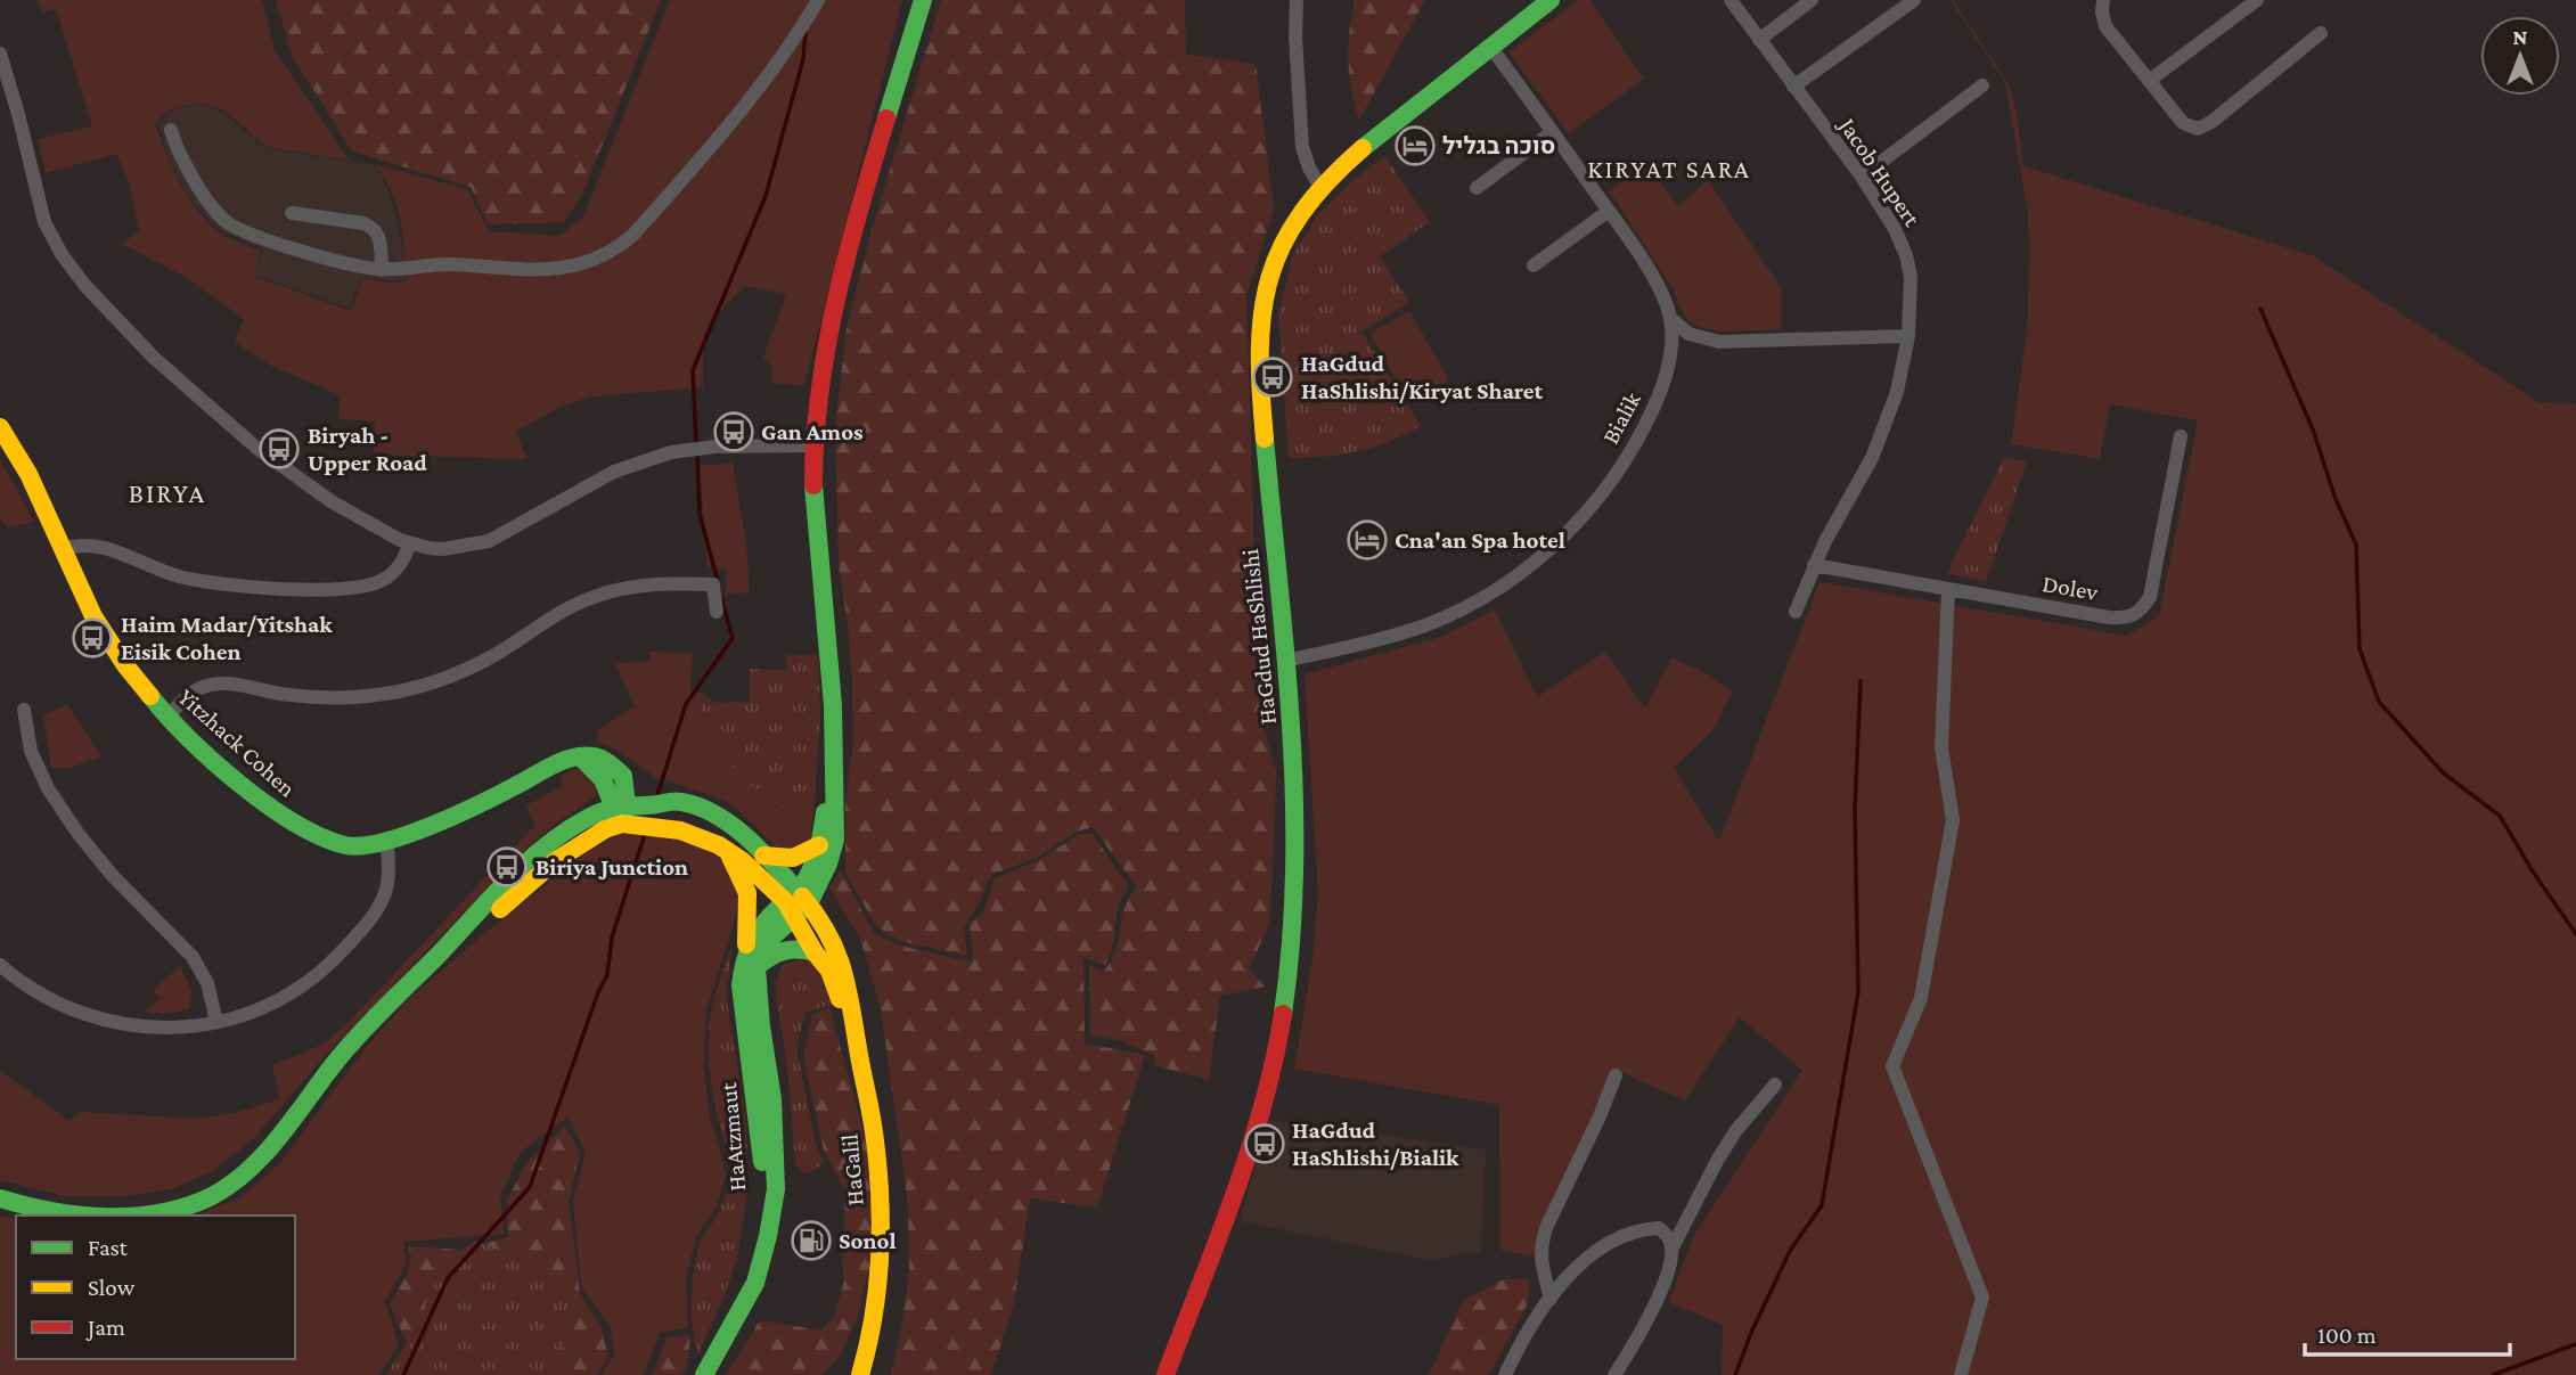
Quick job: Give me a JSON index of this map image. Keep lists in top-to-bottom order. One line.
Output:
{"streets":{"street":["Jacob Hupert","Bialik","Dolev","HaGdud HaShlishi","Yitzhack Cohen","HaAtzmaut","HaGalil"]},"crossings":[["Jacob Hupert","Dolev"],["Bialik","HaGdud HaShlishi"],["HaAtzmaut","HaGalil"]],"districts":["KIRYAT SARA","BIRYA"],"places":{"hotel":["סוכה בגליל","Cna'an Spa hotel"],"bus stop":["HaGdud HaShlishi/Kiryat Sharet","Gan Amos","Biryah - Upper Road","Haim Madar/Yitshak Eisik Cohen","Biriya Junction","HaGdud HaShlishi/Bialik"],"fuel station":["Sonol"]},"legend":["Fast","Slow","Jam"],"scale_bar":"100 m","north":"top"}
